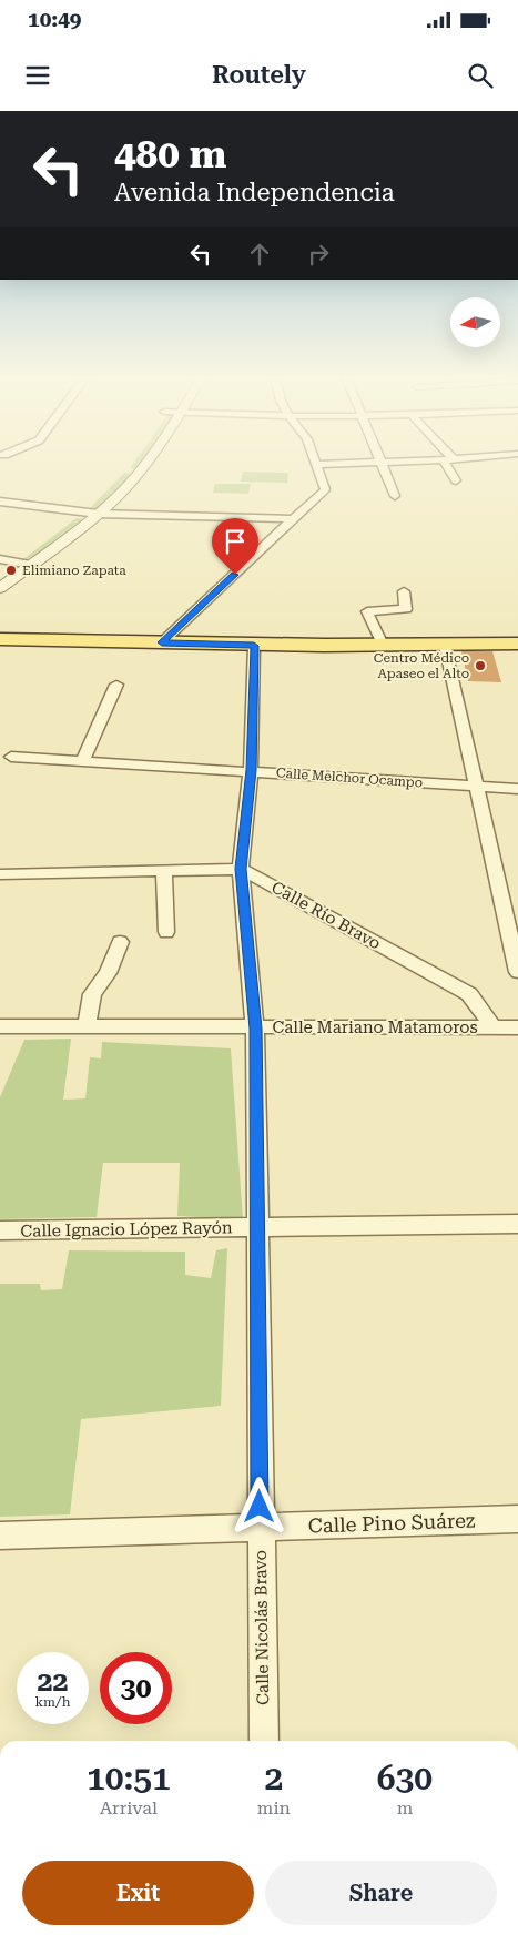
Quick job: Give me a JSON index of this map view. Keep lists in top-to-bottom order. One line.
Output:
{"streets":{"street":["Calle Melchor Ocampo","Calle Río Bravo","Calle Mariano Matamoros","Calle Ignacio López Rayón","Calle Pino Suárez","Calle Nicolás Bravo"]},"crossings":[["Calle Melchor Ocampo","Calle Nicolás Bravo"],["Calle Río Bravo","Calle Mariano Matamoros"],["Calle Río Bravo","Calle Nicolás Bravo"],["Calle Mariano Matamoros","Calle Nicolás Bravo"],["Calle Ignacio López Rayón","Calle Nicolás Bravo"],["Calle Pino Suárez","Calle Nicolás Bravo"]],"places":["Elimiano Zapata","Centro Médico Apaseo el Alto"],"north":"left","page":{"status":"10:49","header":"Routely","turn":["480 m","Avenida Independencia"],"speed":"22 km/h","limit":"30","eta":["10:51","Arrival","2","min","630","m"],"buttons":["Exit","Share"]}}
